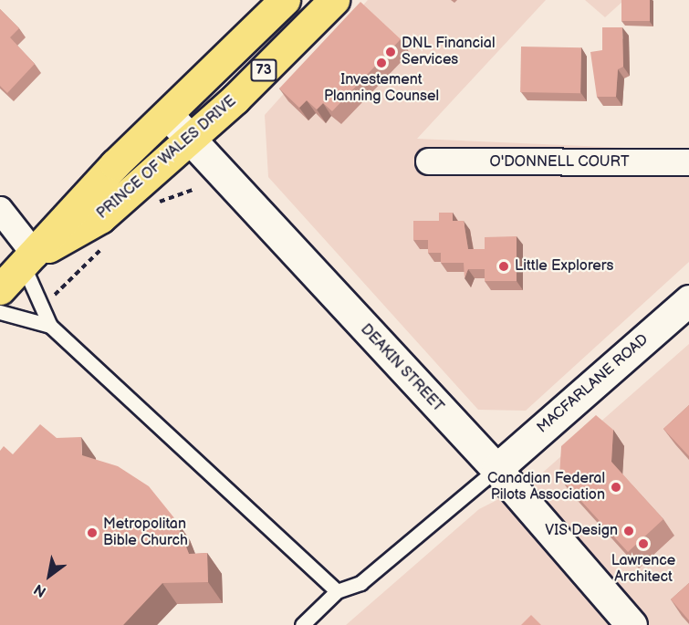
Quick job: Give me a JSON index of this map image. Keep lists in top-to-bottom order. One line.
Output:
{"streets":{"main road":["73","PRINCE OF WALES DRIVE"],"street":["O'DONNELL COURT","DEAKIN STREET","MACFARLANE ROAD"]},"crossings":[["PRINCE OF WALES DRIVE","DEAKIN STREET"],["DEAKIN STREET","MACFARLANE ROAD"]],"places":["DNL Financial Services","Investement Planning Counsel","Little Explorers","Canadian Federal Pilots Association","VIS Design","Metropolitan Bible Church","Lawrence Architect"],"north":"bottom left"}
